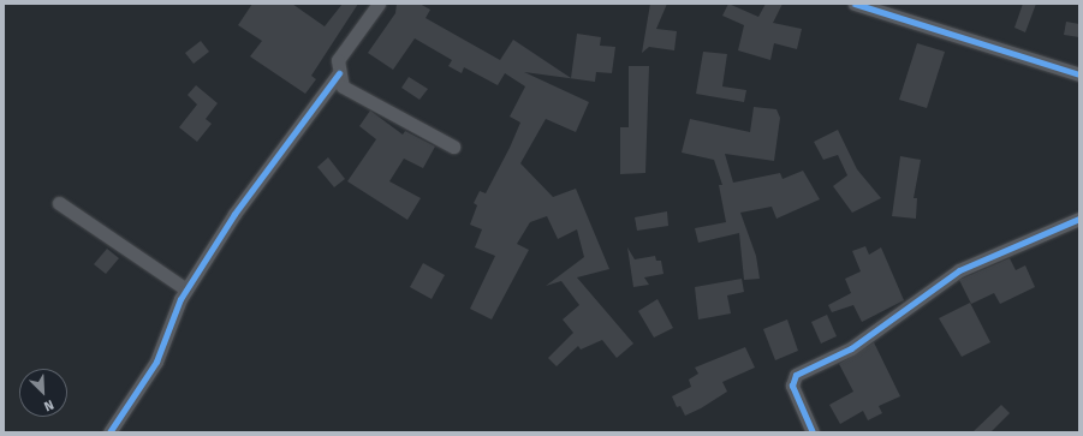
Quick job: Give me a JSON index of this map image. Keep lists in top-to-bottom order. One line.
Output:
{"north":"bottom right"}
